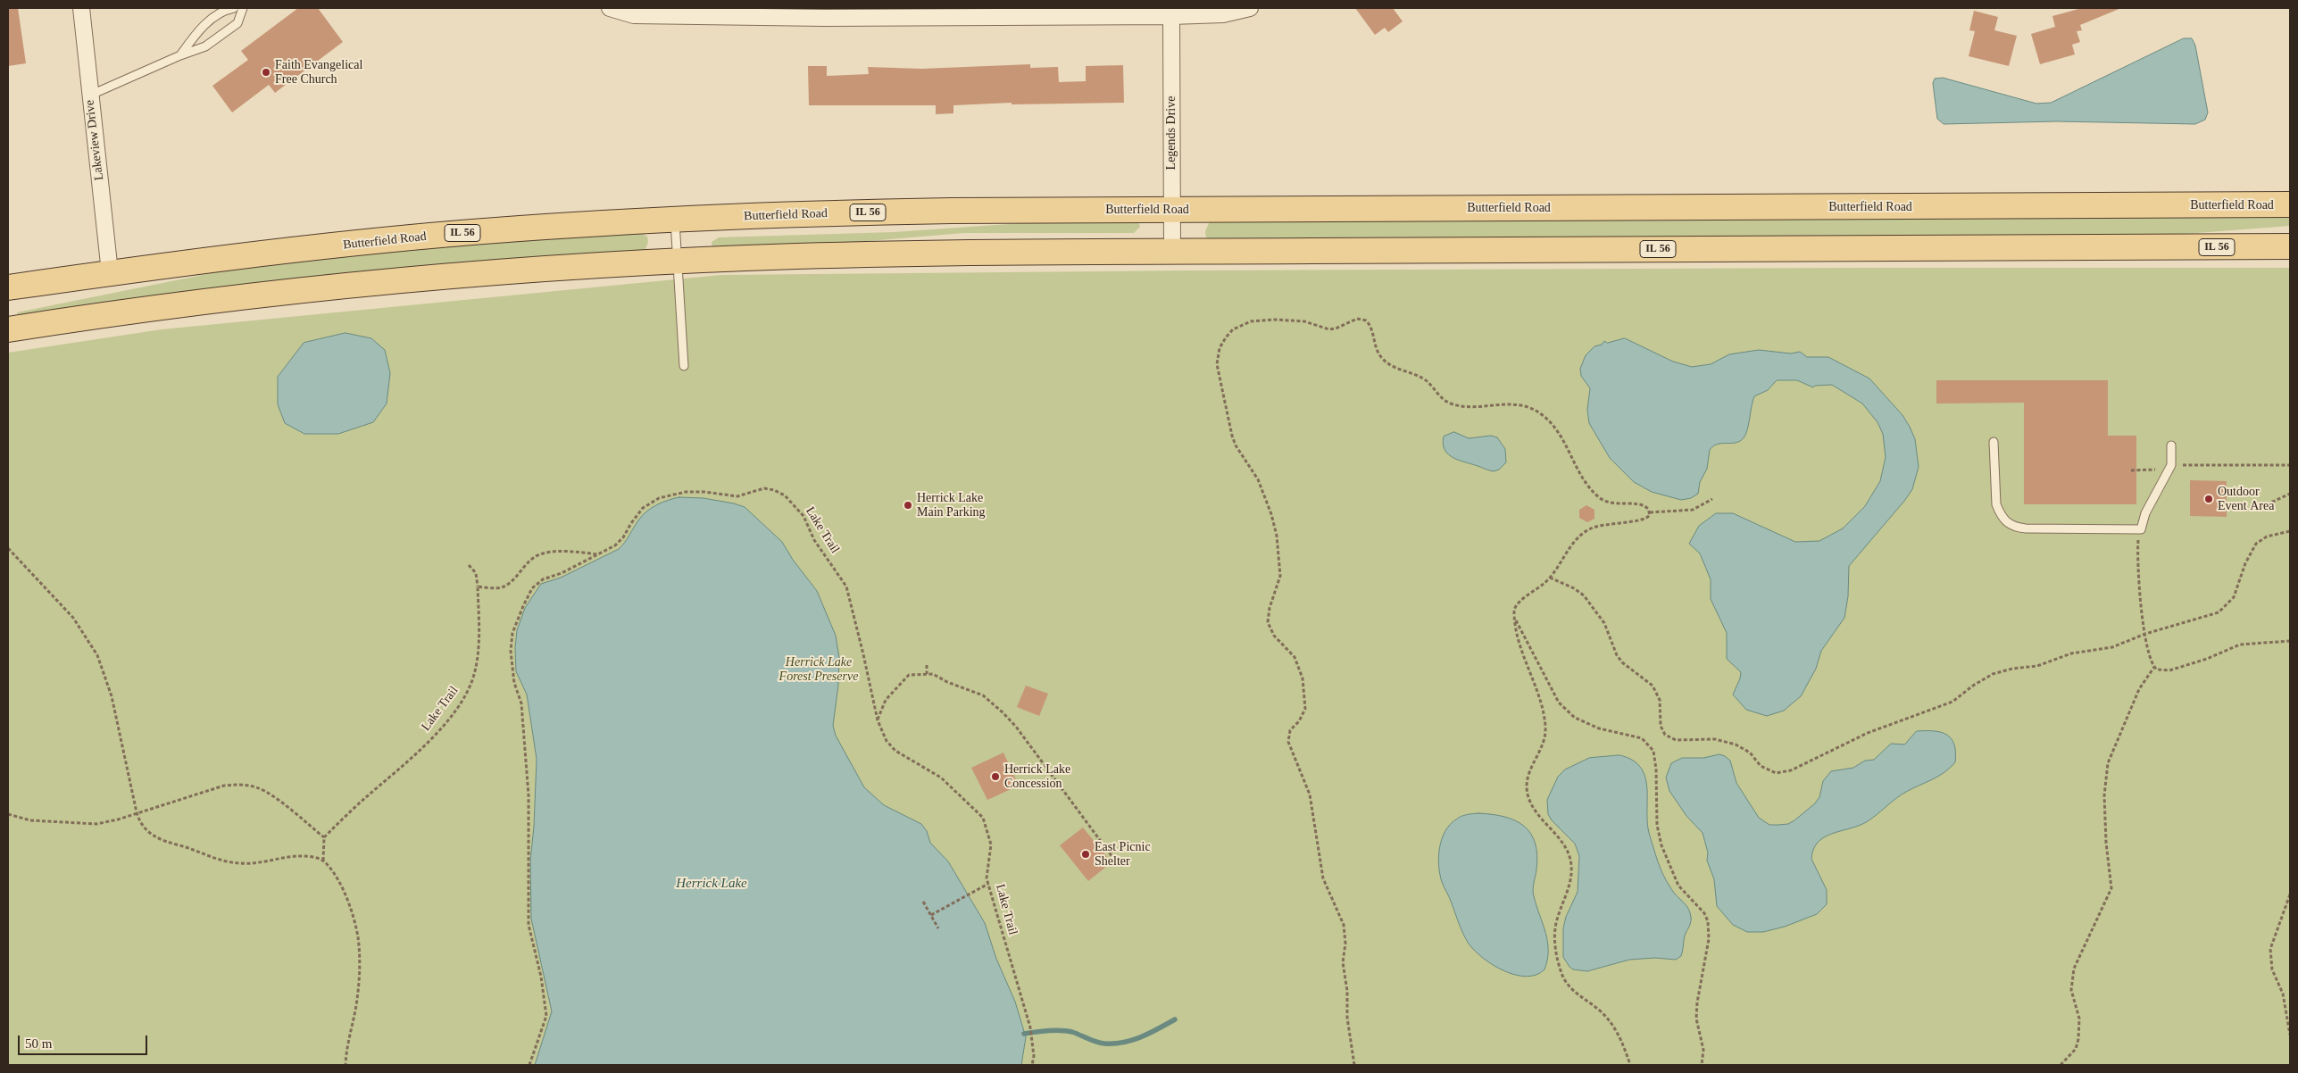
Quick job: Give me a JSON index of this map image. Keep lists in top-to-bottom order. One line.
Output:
{"streets":{"main road":["Butterfield Road","IL 56"],"street":["Legends Drive","Lakeview Drive"],"path":["Lake Trail"]},"crossings":[["Legends Drive","Butterfield Road"],["Legends Drive","IL 56"],["Lakeview Drive","Butterfield Road"]],"water":["Herrick Lake"],"parks":["Herrick Lake Forest Preserve"],"places":["Faith Evangelical Free Church","Outdoor Event Area","Herrick Lake Main Parking","Herrick Lake Concession","East Picnic Shelter"],"scale_bar":"50 m"}
